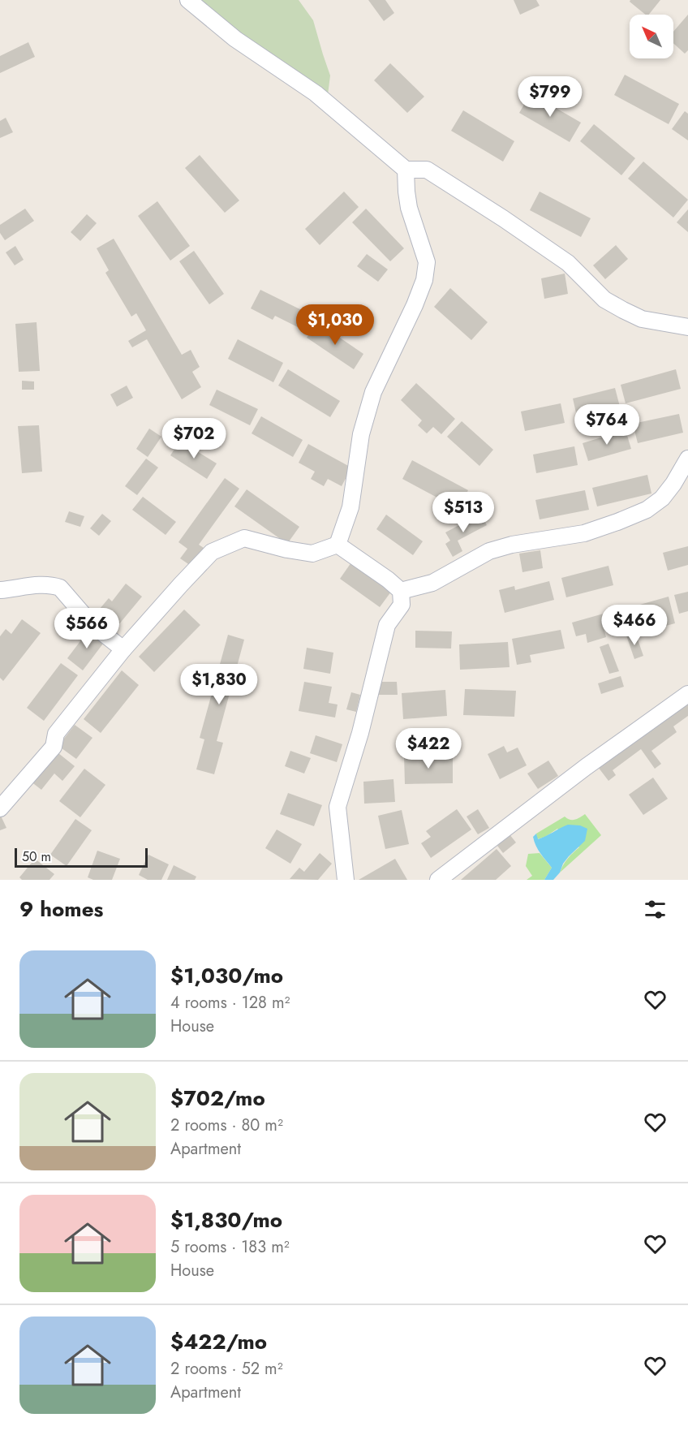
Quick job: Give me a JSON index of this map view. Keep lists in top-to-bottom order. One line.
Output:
{"scale_bar":"50 m","north":"top left","page":{"price":["$799","$1,030","$764","$702","$513","$466","$566","$1,830","$422"],"scale":"50 m","heading":"9 homes","list":[{"name":"$1,030/mo","note":"4 rooms · 128 m² · House"},{"name":"$702/mo","note":"2 rooms · 80 m² · Apartment"},{"name":"$1,830/mo","note":"5 rooms · 183 m² · House"},{"name":"$422/mo","note":"2 rooms · 52 m² · Apartment"}]}}
